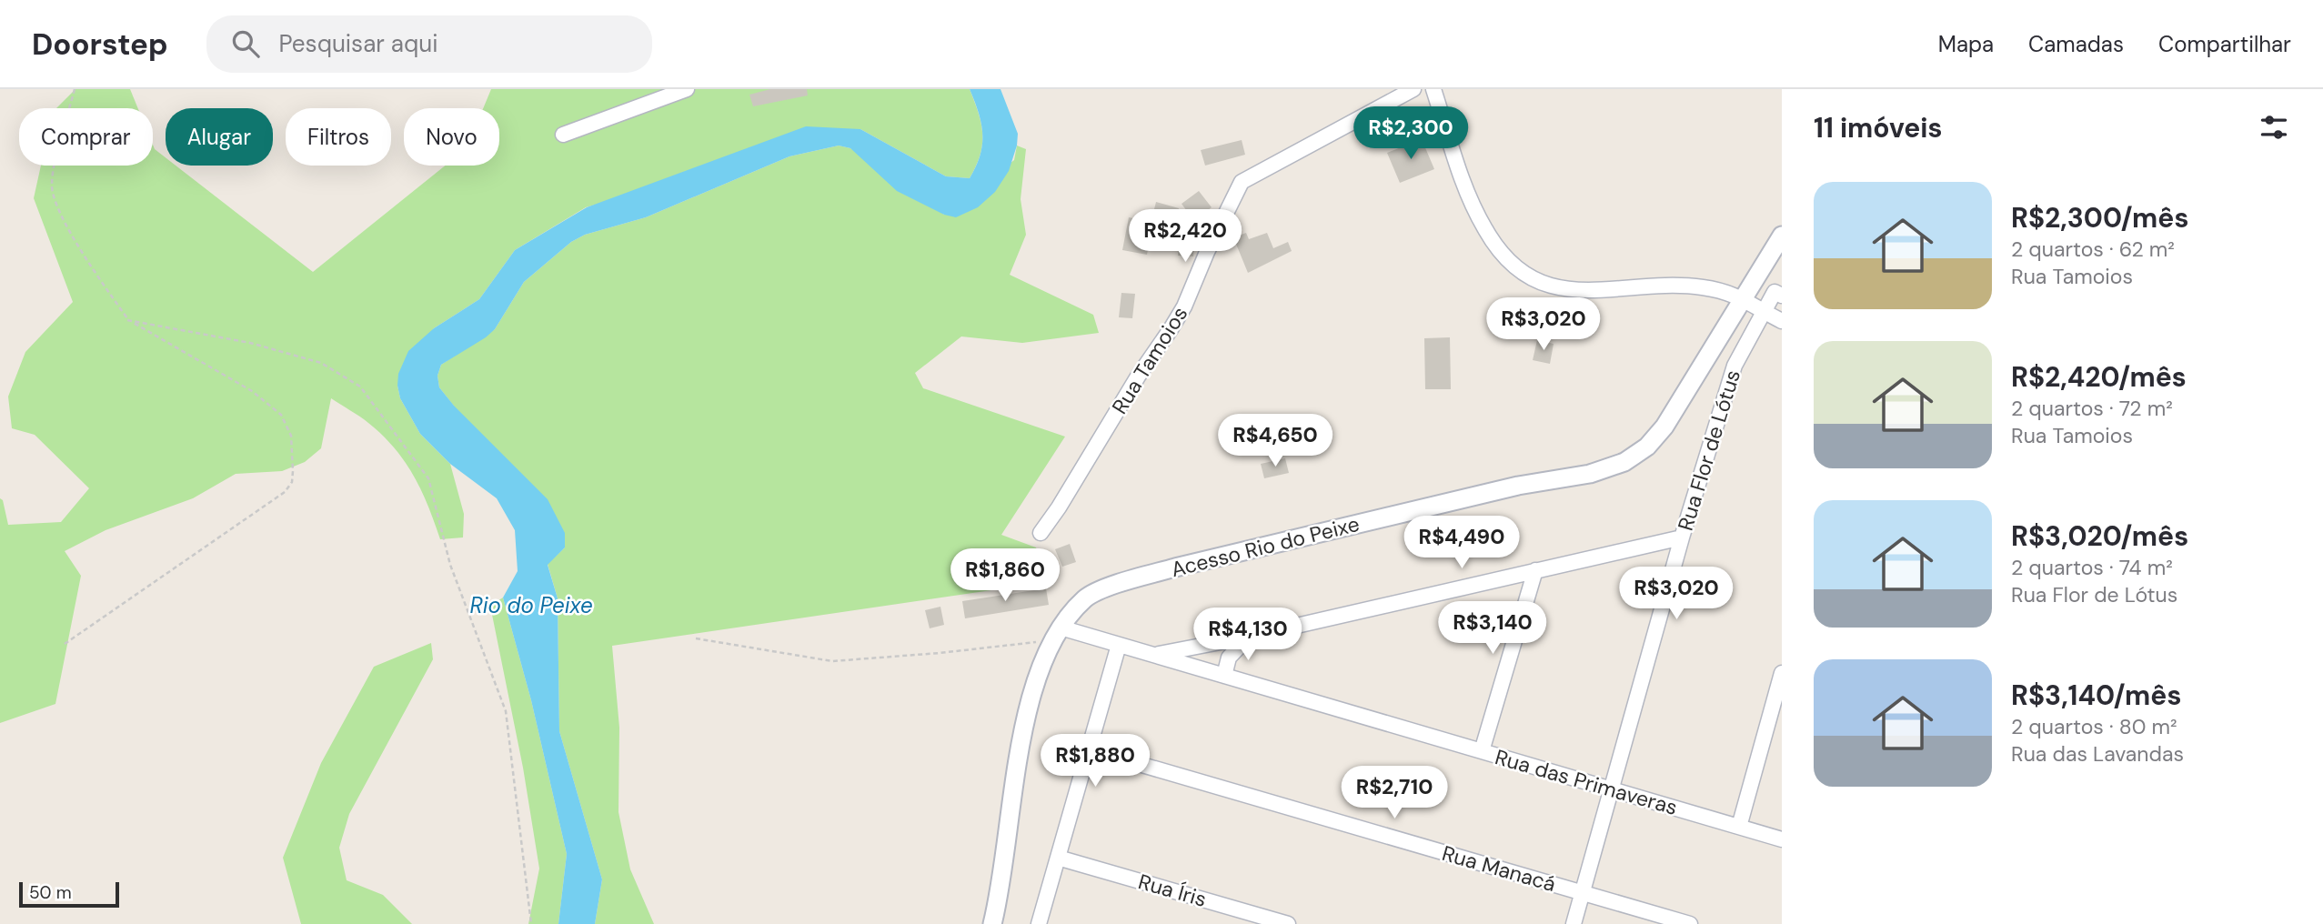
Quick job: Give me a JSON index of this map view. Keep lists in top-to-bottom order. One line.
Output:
{"streets":{"street":["Rua Tamoios","Rua Flor de Lótus","Acesso Rio do Peixe","Rua das Primaveras","Rua Manacá","Rua Íris"]},"crossings":[["Rua Flor de Lótus","Rua das Primaveras"],["Rua Flor de Lótus","Rua Manacá"],["Acesso Rio do Peixe","Rua das Primaveras"]],"water":["Rio do Peixe"],"scale_bar":"50 m","page":{"header":"Doorstep","search":"Pesquisar aqui","nav":["Mapa","Camadas","Compartilhar"],"heading":"11 imóveis","price":["R$2,300","R$2,420","R$3,020","R$4,650","R$4,490","R$1,860","R$3,020","R$3,140","R$4,130","R$1,880","R$2,710"],"chip":["Comprar","Alugar","Filtros","Novo"],"list":[{"name":"R$2,300/mês","note":"2 quartos · 62 m² · Rua Tamoios"},{"name":"R$2,420/mês","note":"2 quartos · 72 m² · Rua Tamoios"},{"name":"R$3,020/mês","note":"2 quartos · 74 m² · Rua Flor de Lótus"},{"name":"R$3,140/mês","note":"2 quartos · 80 m² · Rua das Lavandas"}],"scale":"50 m"}}
